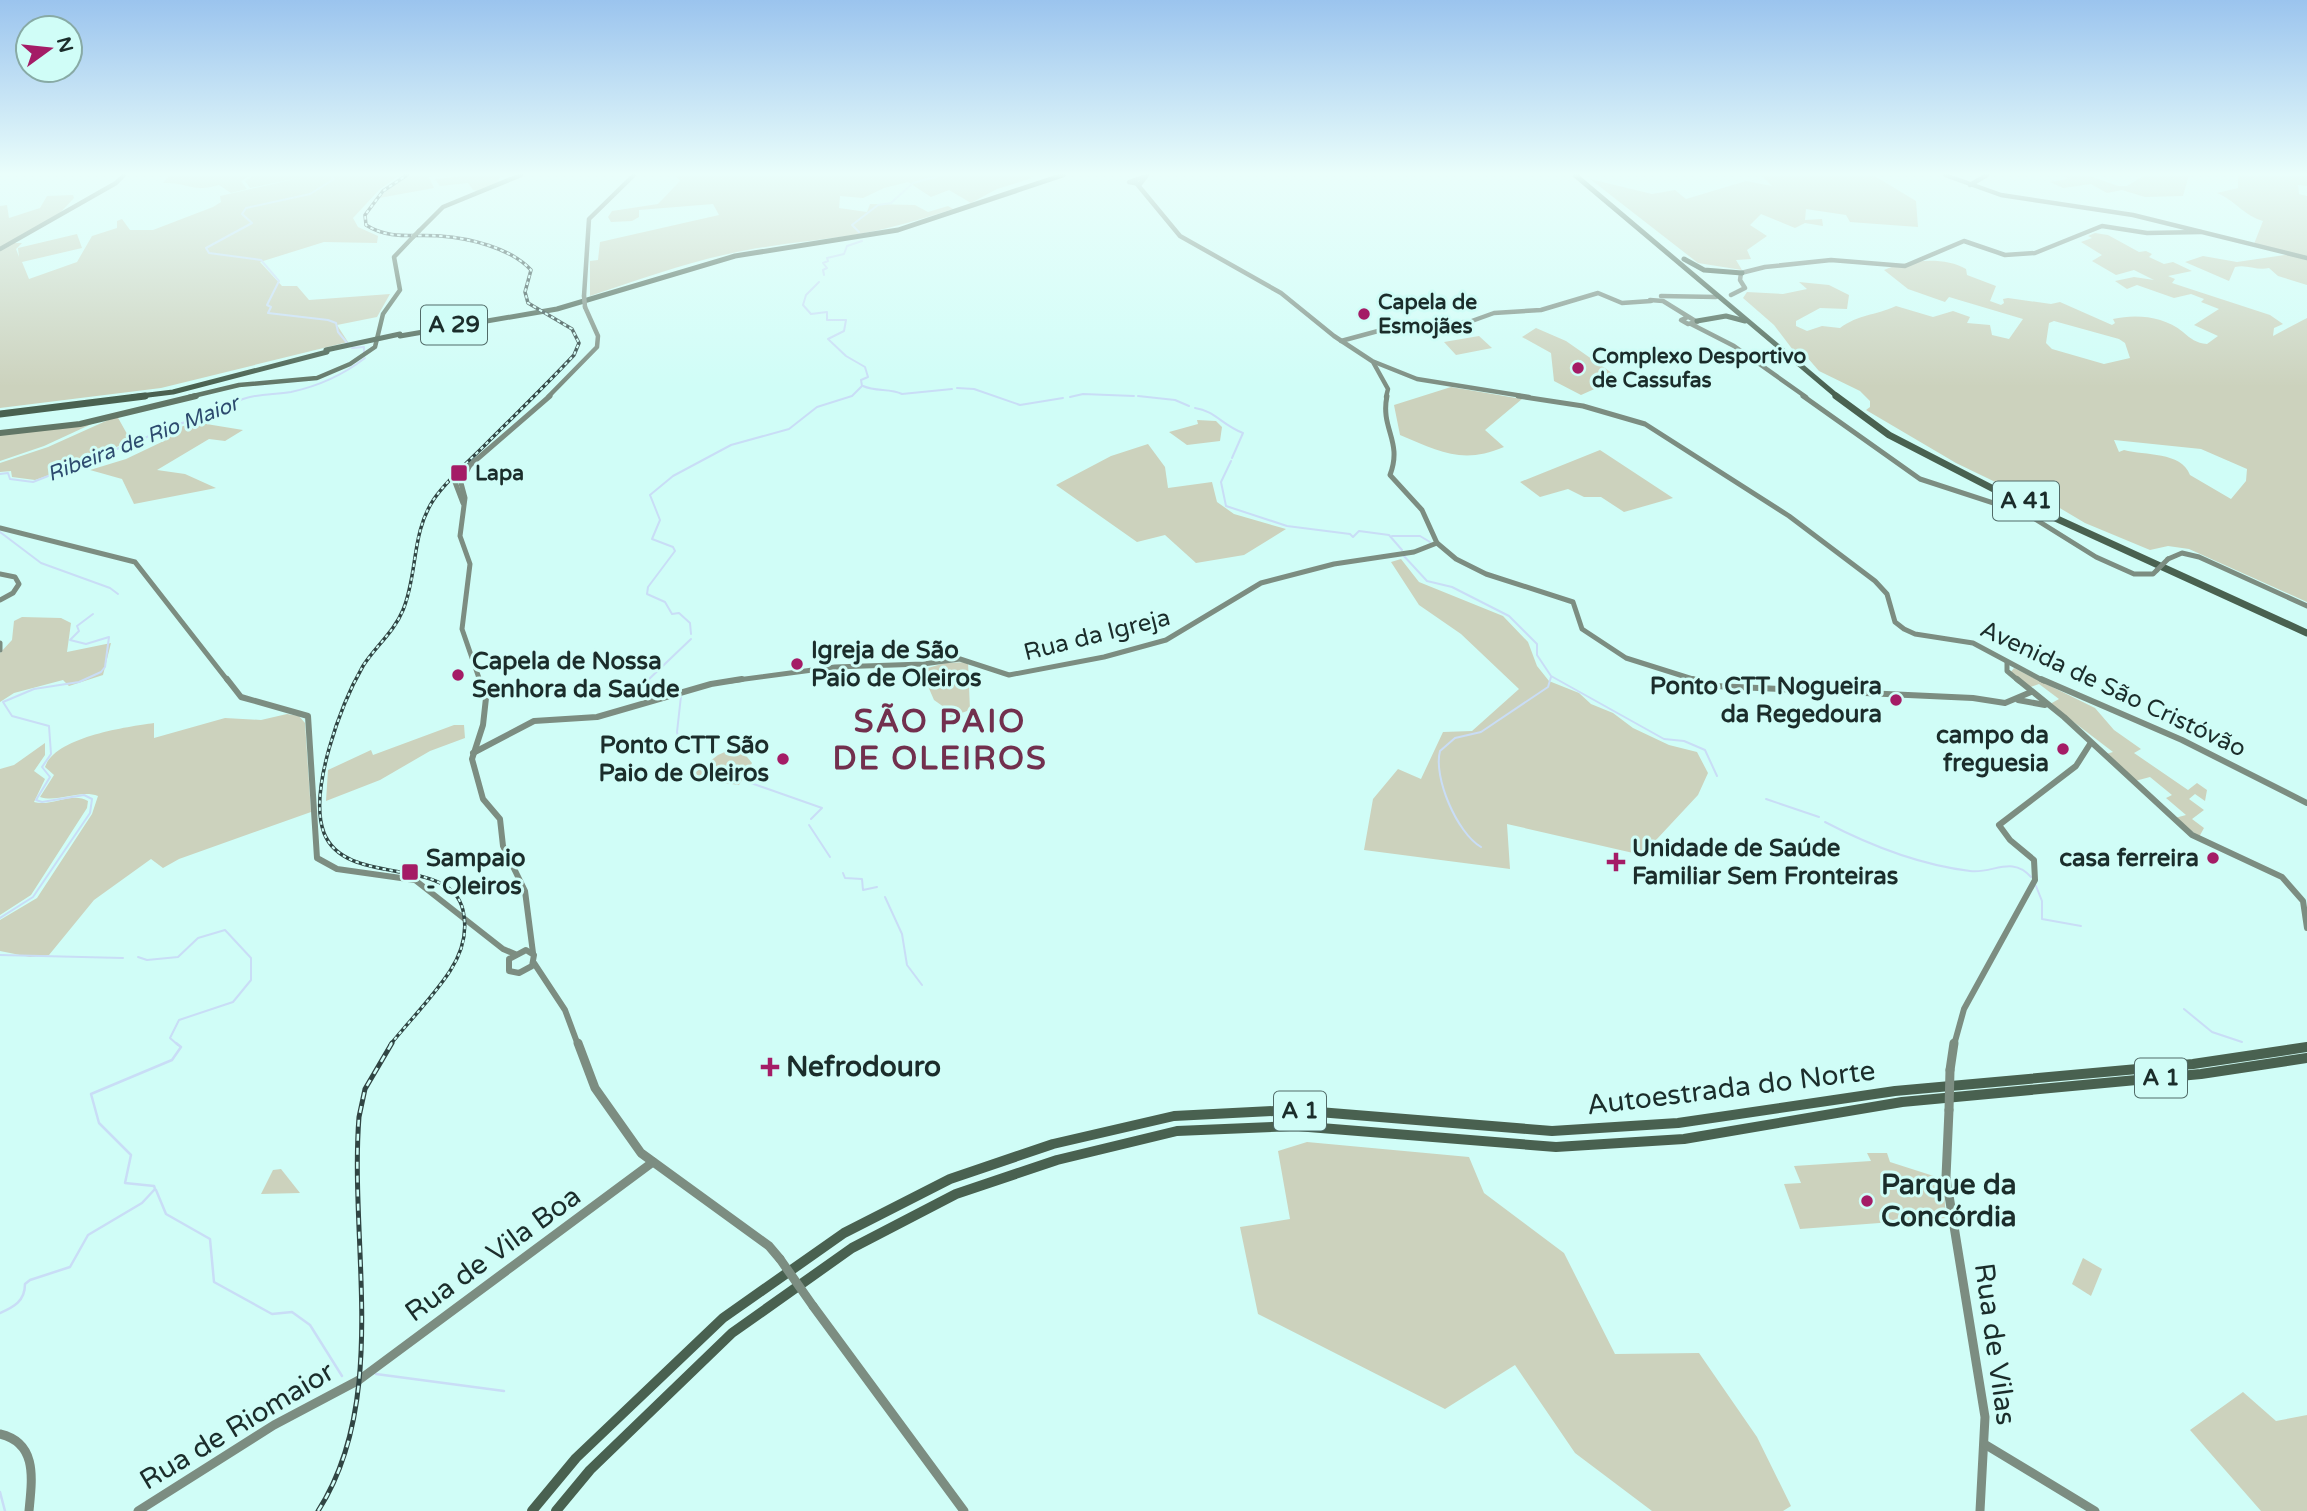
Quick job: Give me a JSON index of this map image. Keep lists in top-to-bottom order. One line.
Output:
{"streets":{"highway":["A 29","A 41","A 1","Autoestrada do Norte"],"main road":["Rua da Igreja","Avenida de São Cristóvão","Rua de Vila Boa","Rua de Vilas","Rua de Riomaior"]},"crossings":[["Rua de Vila Boa","Rua de Riomaior"]],"districts":["SÃO PAIO DE OLEIROS"],"water":["Ribeira de Rio Maior"],"places":{"other":["Capela de Esmojães","Complexo Desportivo de Cassufas","Igreja de São Paio de Oleiros","Capela de Nossa Senhora da Saúde","Ponto CTT Nogueira da Regedoura","campo da freguesia","Ponto CTT São Paio de Oleiros","casa ferreira","Parque da Concórdia"],"transit":["Lapa","Sampaio - Oleiros"],"health":["Unidade de Saúde Familiar Sem Fronteiras","Nefrodouro"]},"north":"right"}
